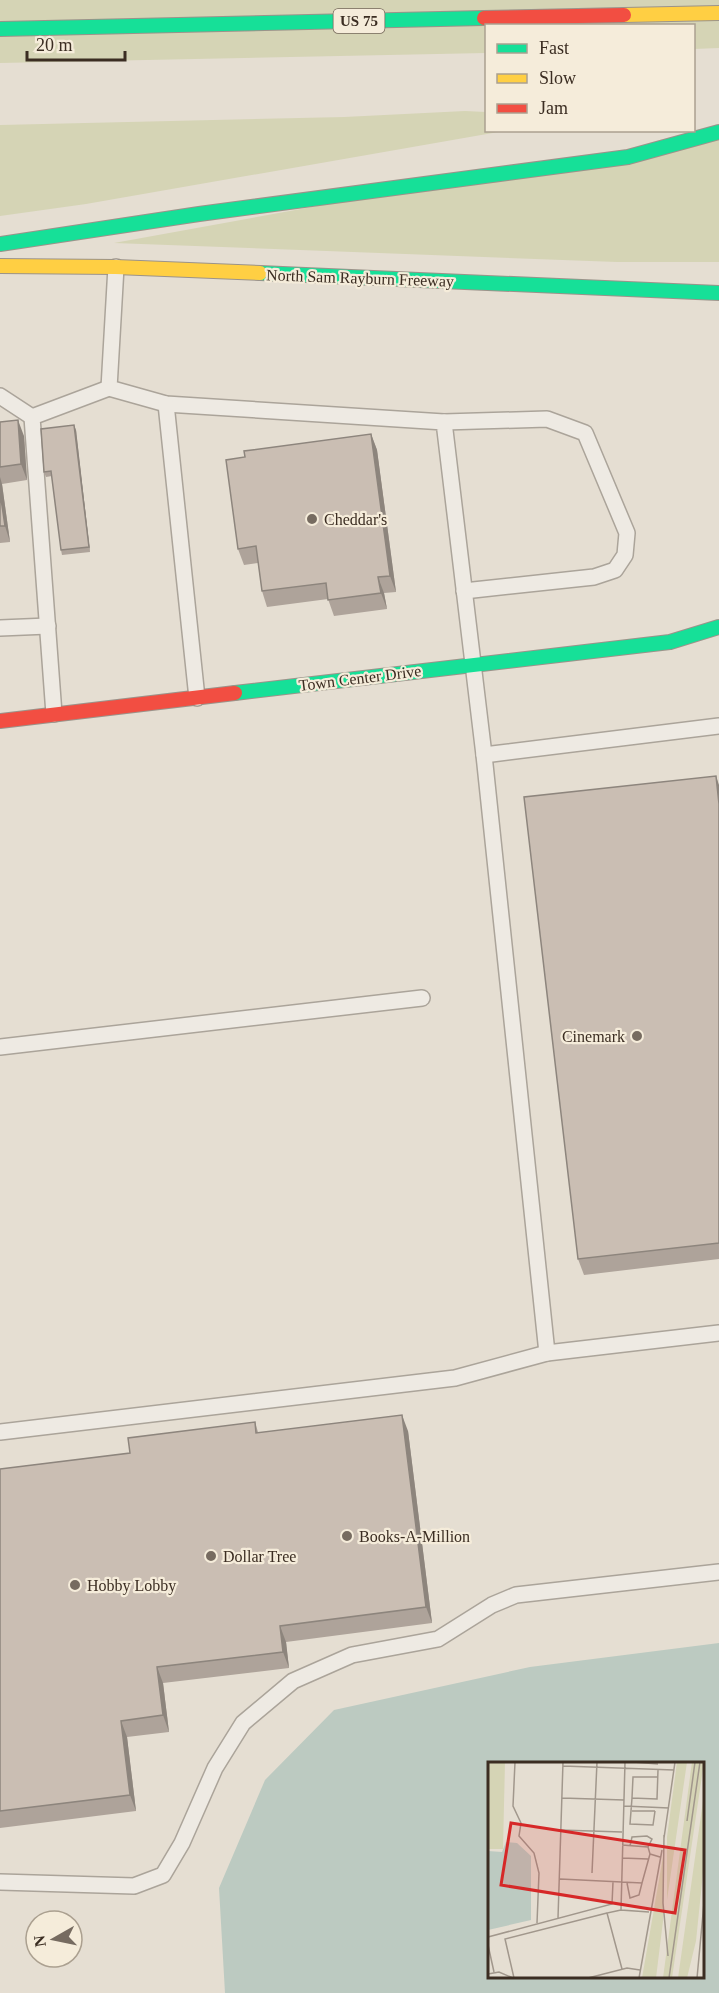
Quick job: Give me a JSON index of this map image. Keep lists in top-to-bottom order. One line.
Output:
{"streets":{"main road":["US 75","North Sam Rayburn Freeway","Town Center Drive"]},"places":["Cheddar's","Cinemark","Books-A-Million","Dollar Tree","Hobby Lobby"],"legend":["Fast","Slow","Jam"],"scale_bar":"20 m","north":"left"}
